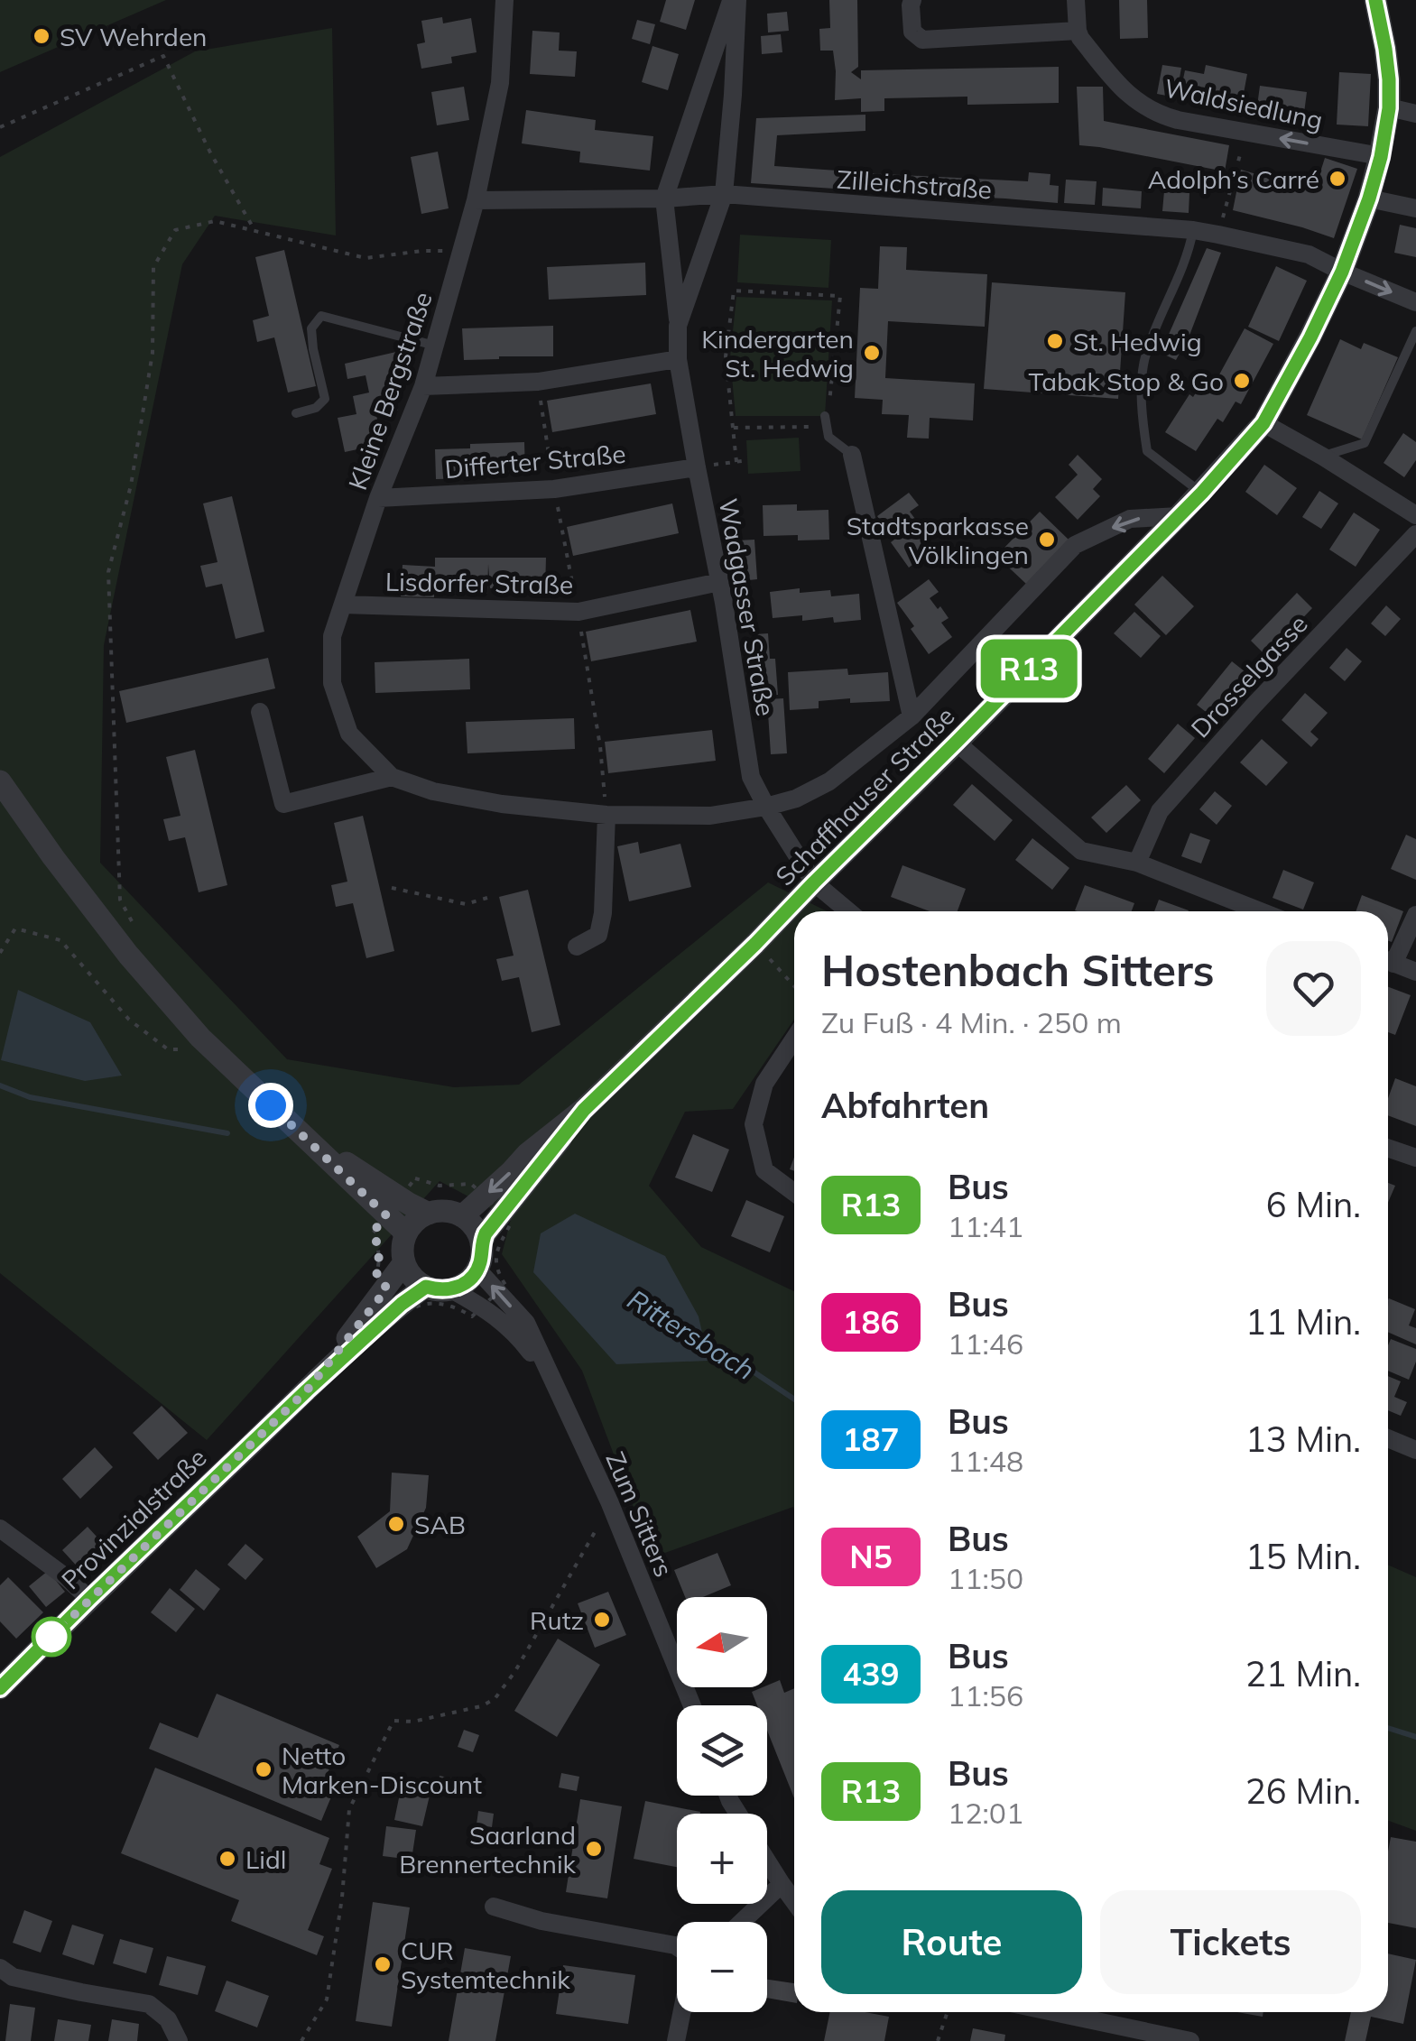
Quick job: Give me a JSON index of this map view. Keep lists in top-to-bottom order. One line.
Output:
{"streets":{"street":["Waldsiedlung","Zilleichstraße","Kleine Bergstraße","Differter Straße","Lisdorfer Straße","Wadgasser Straße","Drosselgasse","Schaffhauser Straße","Zum Sitters","Provinzialstraße"]},"crossings":[["Waldsiedlung","Schaffhauser Straße"],["Zilleichstraße","Kleine Bergstraße"],["Zilleichstraße","Wadgasser Straße"],["Zilleichstraße","Schaffhauser Straße"],["Kleine Bergstraße","Differter Straße"],["Kleine Bergstraße","Lisdorfer Straße"],["Kleine Bergstraße","Wadgasser Straße"],["Kleine Bergstraße","Schaffhauser Straße"],["Differter Straße","Wadgasser Straße"],["Lisdorfer Straße","Wadgasser Straße"],["Wadgasser Straße","Schaffhauser Straße"],["Schaffhauser Straße","Zum Sitters"],["Schaffhauser Straße","Provinzialstraße"],["Zum Sitters","Provinzialstraße"]],"one_way":["Waldsiedlung"],"water":["Rittersbach"],"places":["SV Wehrden","Adolph’s Carré","St. Hedwig","Kindergarten St. Hedwig","Tabak Stop & Go","Stadtsparkasse Völklingen","SAB","Rutz","Netto Marken-Discount","Saarland Brennertechnik","Lidl","CUR Systemtechnik"],"lines":["bus line R13"],"north":"left","page":{"on_map":"R13","heading":[["Hostenbach Sitters","Zu Fuß · 4 Min. · 250 m"],"Abfahrten"],"list":[{"mark":"R13","name":"Bus","note":"11:41","value":"6 Min."},{"mark":"186","name":"Bus","note":"11:46","value":"11 Min."},{"mark":"187","name":"Bus","note":"11:48","value":"13 Min."},{"mark":"N5","name":"Bus","note":"11:50","value":"15 Min."},{"mark":"439","name":"Bus","note":"11:56","value":"21 Min."},{"mark":"R13","name":"Bus","note":"12:01","value":"26 Min."}],"map_buttons":["+","−"],"buttons":["Route","Tickets"]}}
